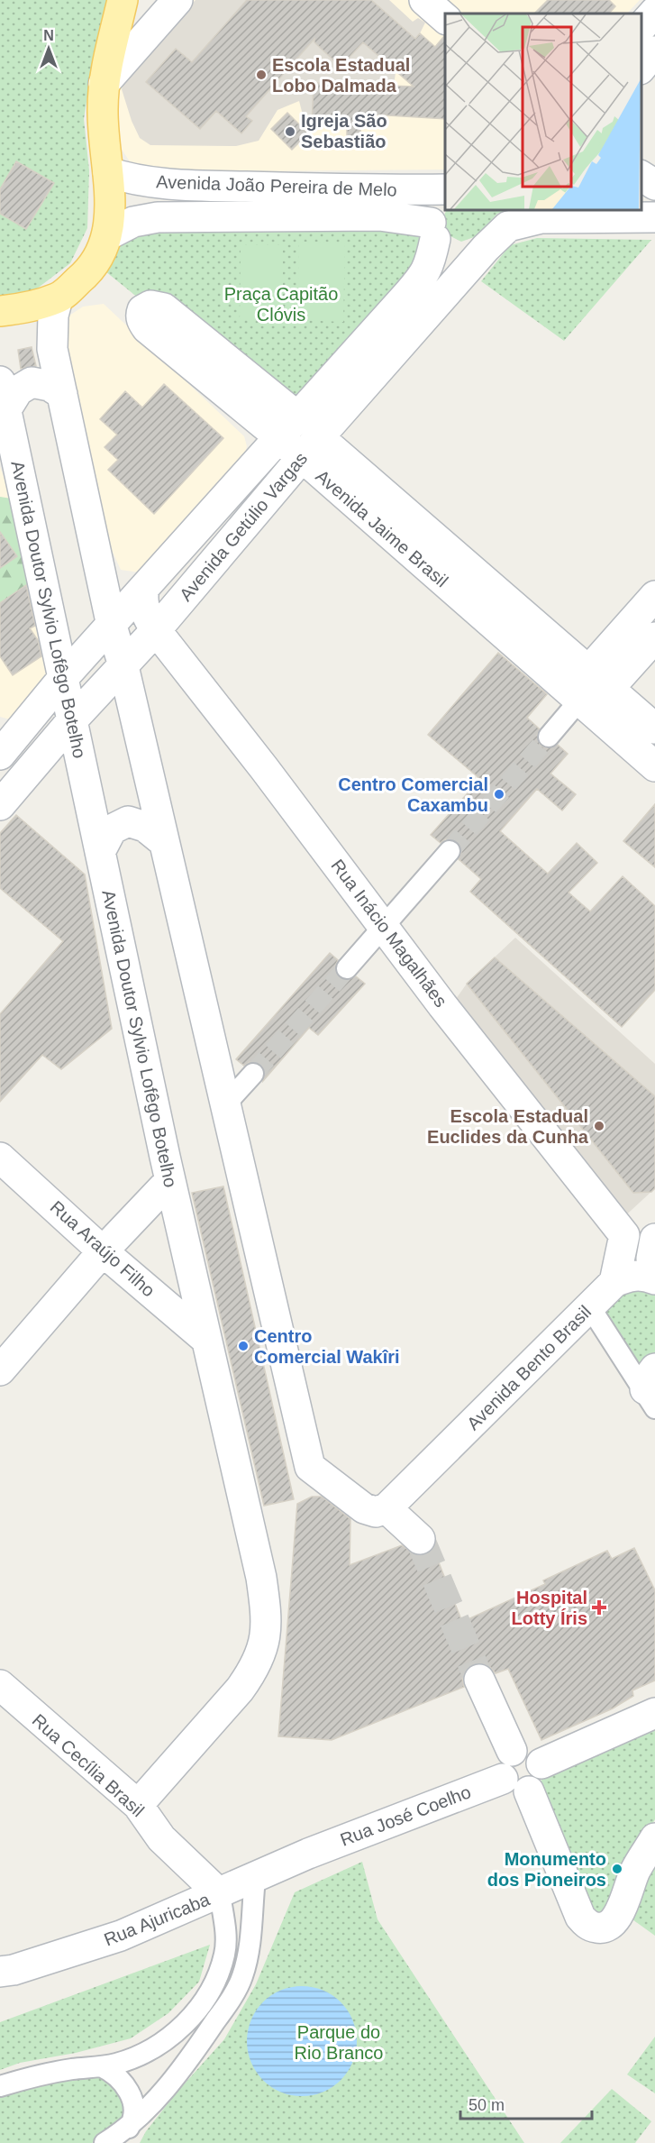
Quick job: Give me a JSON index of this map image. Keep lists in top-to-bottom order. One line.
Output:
{"streets":{"main road":["Avenida João Pereira de Melo","Avenida Getúlio Vargas","Avenida Jaime Brasil","Avenida Doutor Sylvio Lofêgo Botelho","Rua Inácio Magalhães","Rua Araújo Filho","Avenida Bento Brasil","Rua Cecília Brasil","Rua José Coelho","Rua Ajuricaba"]},"crossings":[["Avenida João Pereira de Melo","Avenida Getúlio Vargas"],["Avenida Getúlio Vargas","Avenida Jaime Brasil"],["Avenida Getúlio Vargas","Avenida Doutor Sylvio Lofêgo Botelho"],["Avenida Getúlio Vargas","Rua Inácio Magalhães"],["Avenida Doutor Sylvio Lofêgo Botelho","Rua Araújo Filho"],["Avenida Doutor Sylvio Lofêgo Botelho","Rua Cecília Brasil"],["Rua Cecília Brasil","Rua Ajuricaba"],["Rua José Coelho","Rua Ajuricaba"]],"parks":["Praça Capitão Clóvis","Parque do Rio Branco"],"places":{"other":["Escola Estadual Lobo Dalmada","Igreja São Sebastião","Centro Comercial Caxambu","Escola Estadual Euclides da Cunha","Centro Comercial Wakîri","Monumento dos Pioneiros"],"health":["Hospital Lotty Íris"]},"scale_bar":"50 m","north":"top"}
